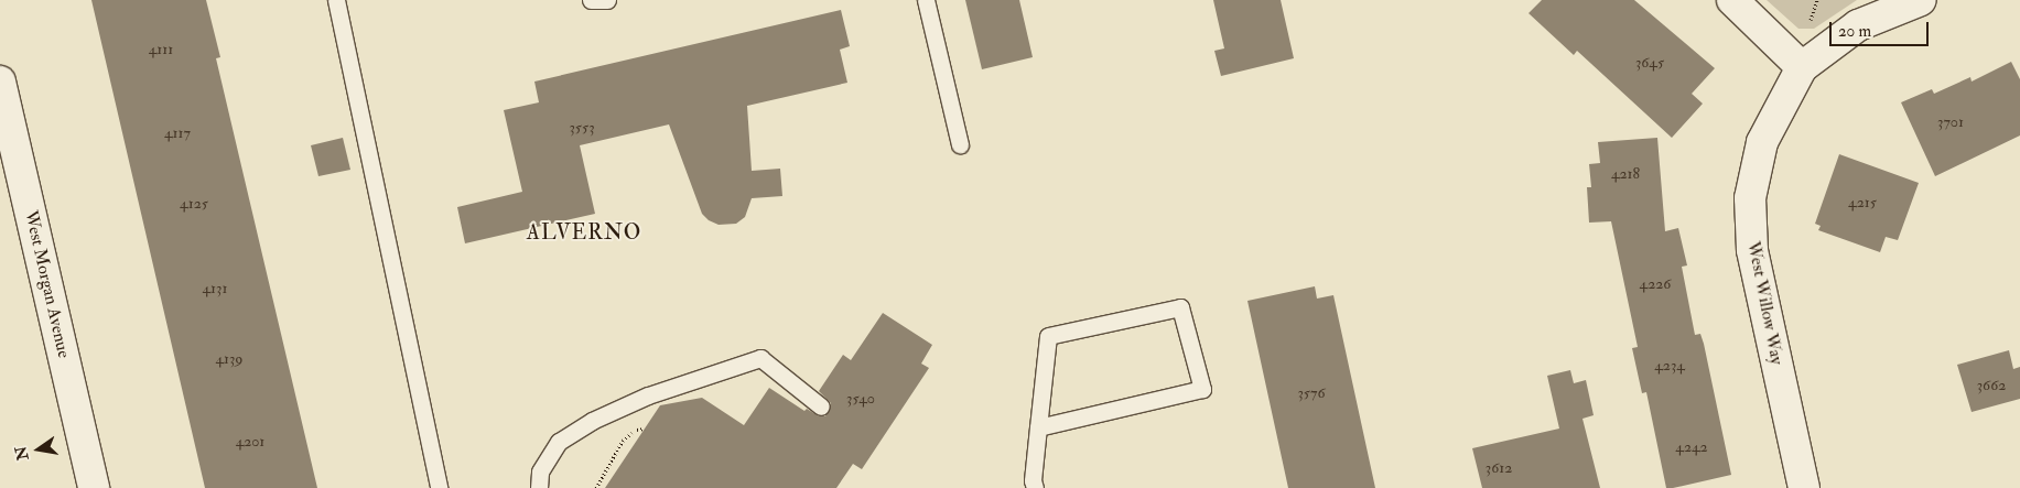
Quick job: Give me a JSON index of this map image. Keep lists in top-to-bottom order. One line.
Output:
{"streets":{"street":["West Morgan Avenue","West Willow Way"]},"districts":["ALVERNO"],"house_numbers":["4111","3645","3701","3553","4117","4218","4215","4125","4226","4131","4139","4234","3662","3576","3540","4201","4242","3612"],"scale_bar":"20 m","north":"left"}
